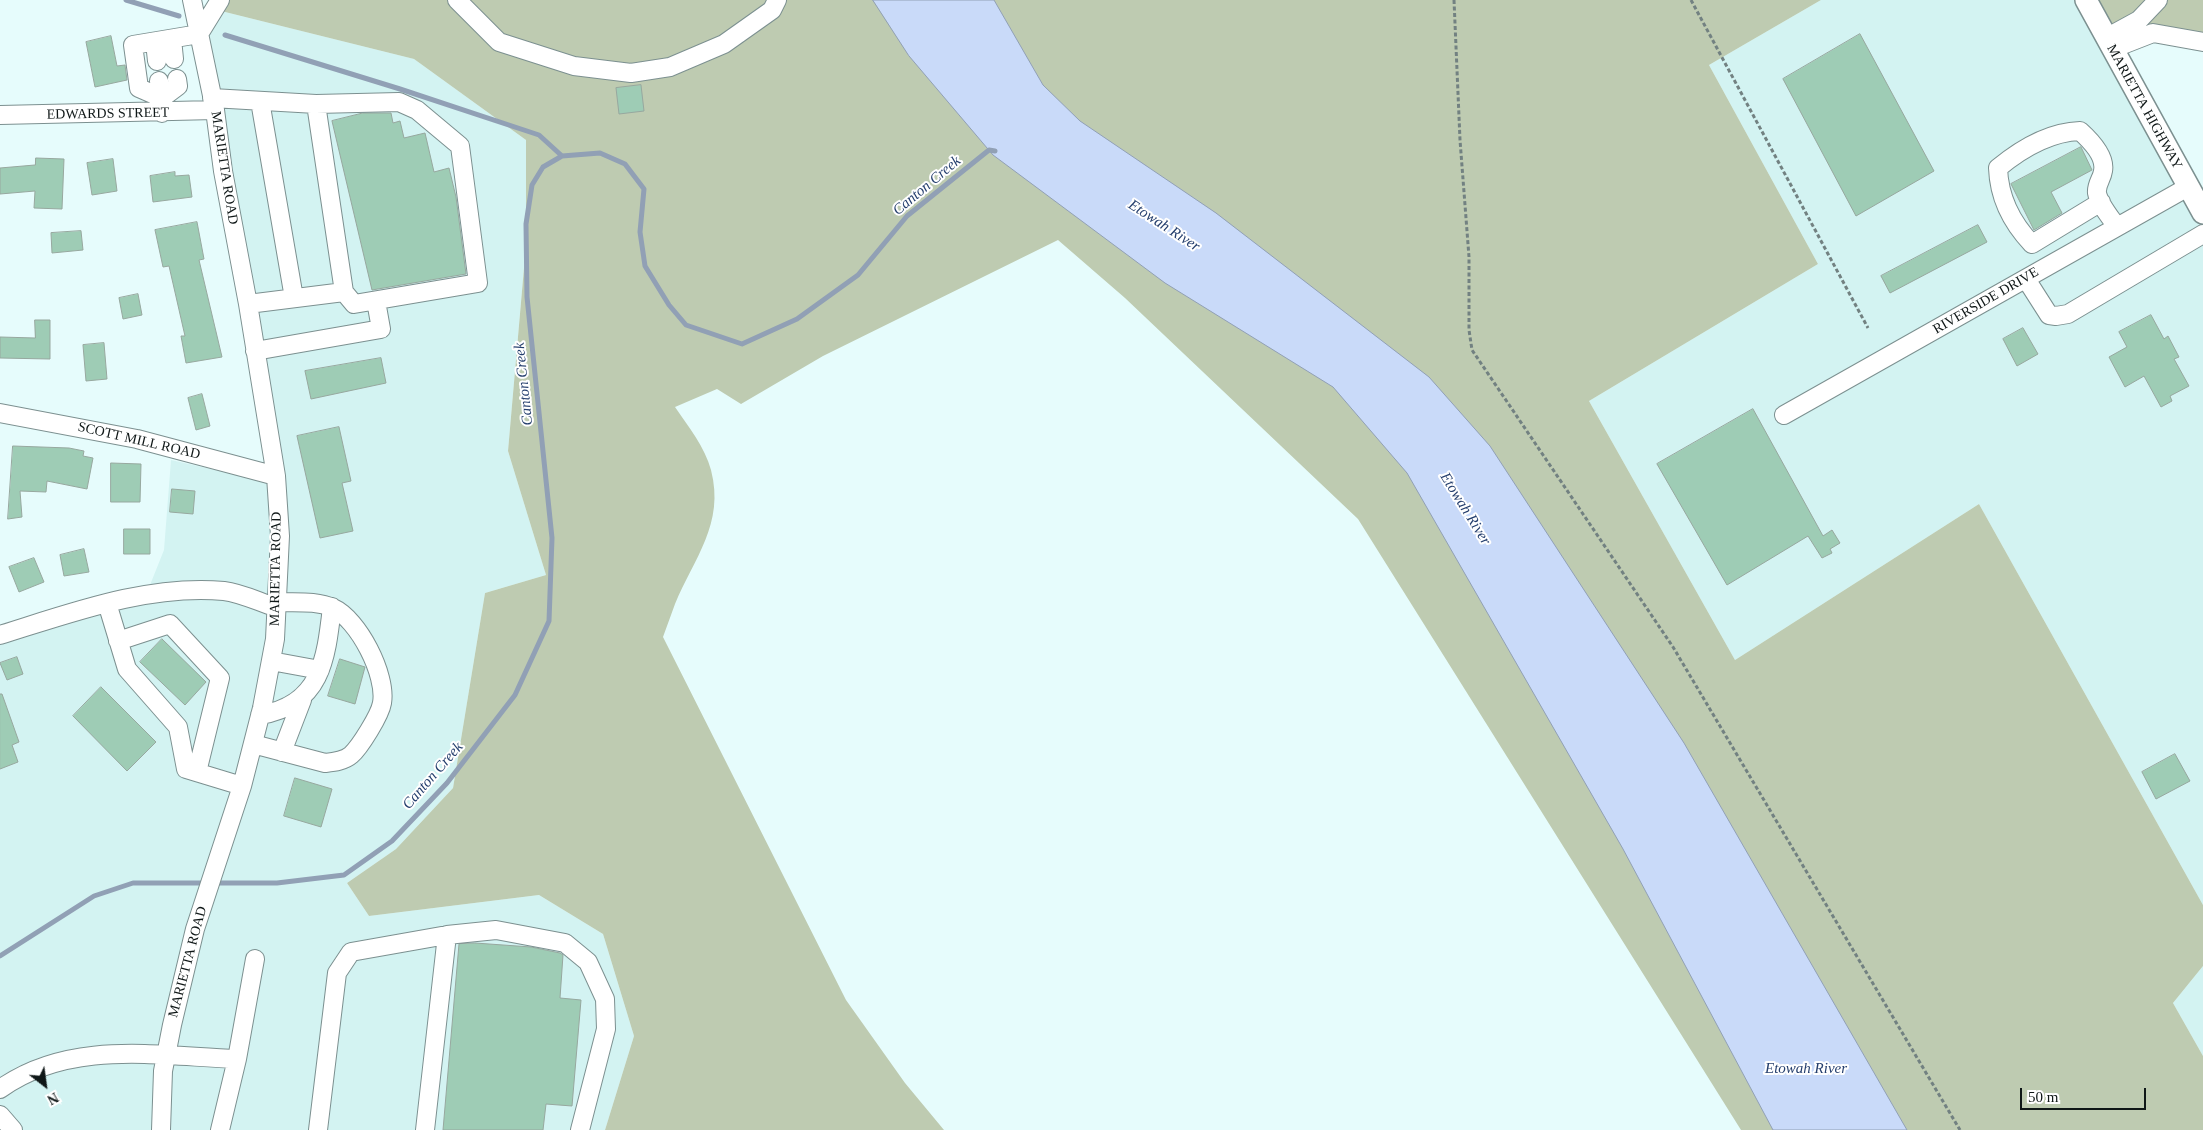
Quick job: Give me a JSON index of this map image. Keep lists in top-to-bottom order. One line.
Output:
{"streets":{"main road":["MARIETTA HIGHWAY"],"street":["EDWARDS STREET","MARIETTA ROAD","RIVERSIDE DRIVE","SCOTT MILL ROAD"]},"crossings":[["MARIETTA HIGHWAY","RIVERSIDE DRIVE"],["EDWARDS STREET","MARIETTA ROAD"],["MARIETTA ROAD","SCOTT MILL ROAD"]],"water":["Canton Creek","Etowah River"],"scale_bar":"50 m","north":"bottom right"}
